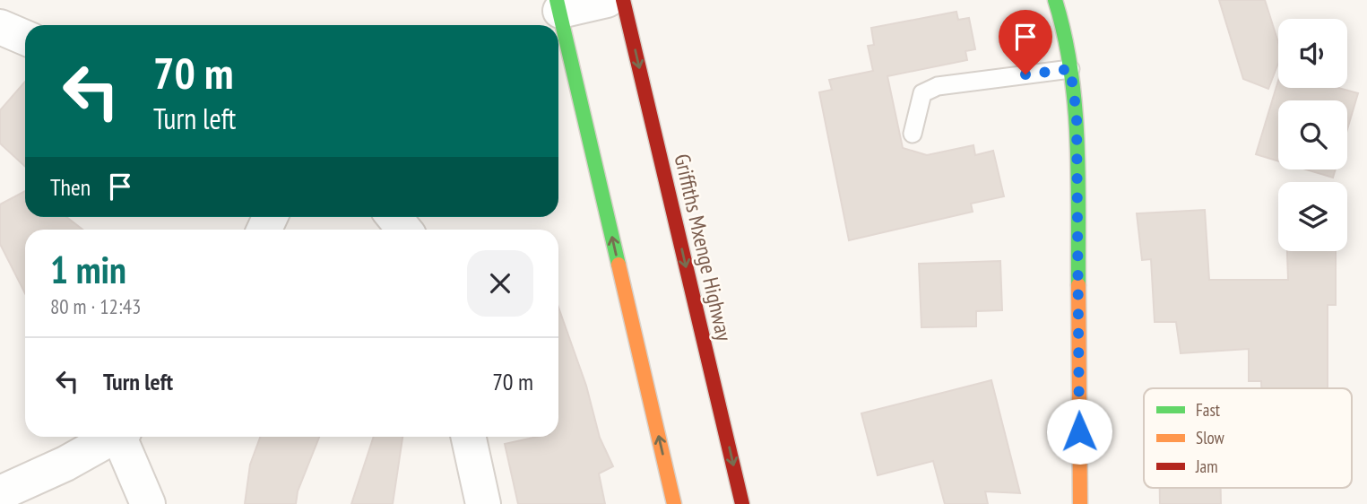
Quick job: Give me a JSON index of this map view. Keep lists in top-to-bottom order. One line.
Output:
{"streets":{"street":["Griffiths Mxenge Highway"]},"legend":["Fast","Slow","Jam"],"page":{"turn":["70 m","Turn left"],"then":"Then","heading":["1 min","80 m · 12:43"],"list":[{"name":"Turn left","value":"70 m"}]}}
